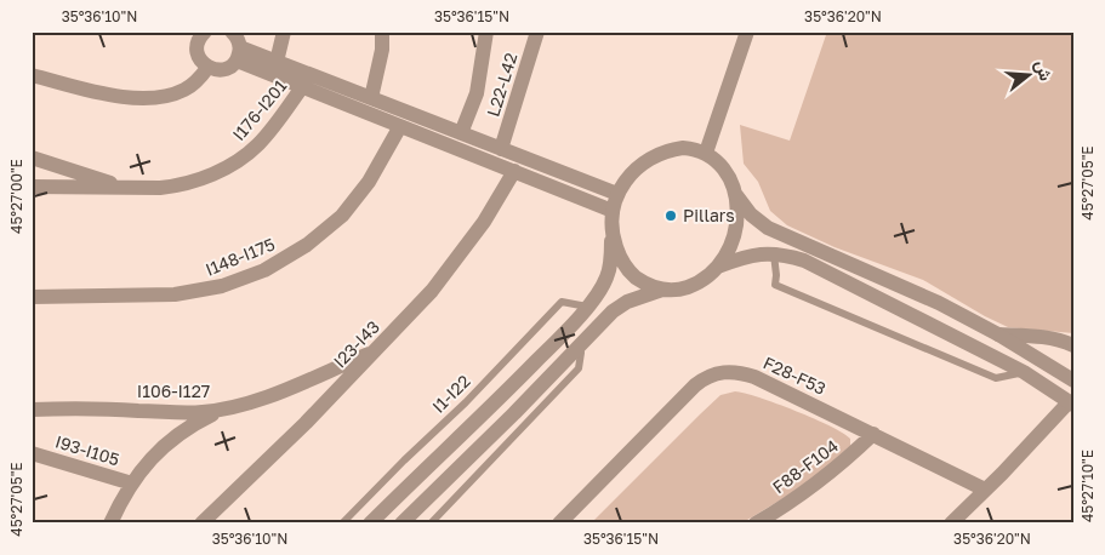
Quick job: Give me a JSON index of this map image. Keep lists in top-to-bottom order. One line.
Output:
{"streets":{"street":["L22-L42","I176-I201","I148-I175","I23-I43","F28-F53","I106-I127","I93-I105","F88-F104"],"lane":["I1-I22"]},"crossings":[["I23-I43","I106-I127"],["F28-F53","F88-F104"]],"places":["Pillars"],"north":"right","coordinates":["35°36'10\"N","35°36'15\"N","35°36'20\"N","45°27'05\"E","45°27'00\"E","45°27'10\"E"]}
